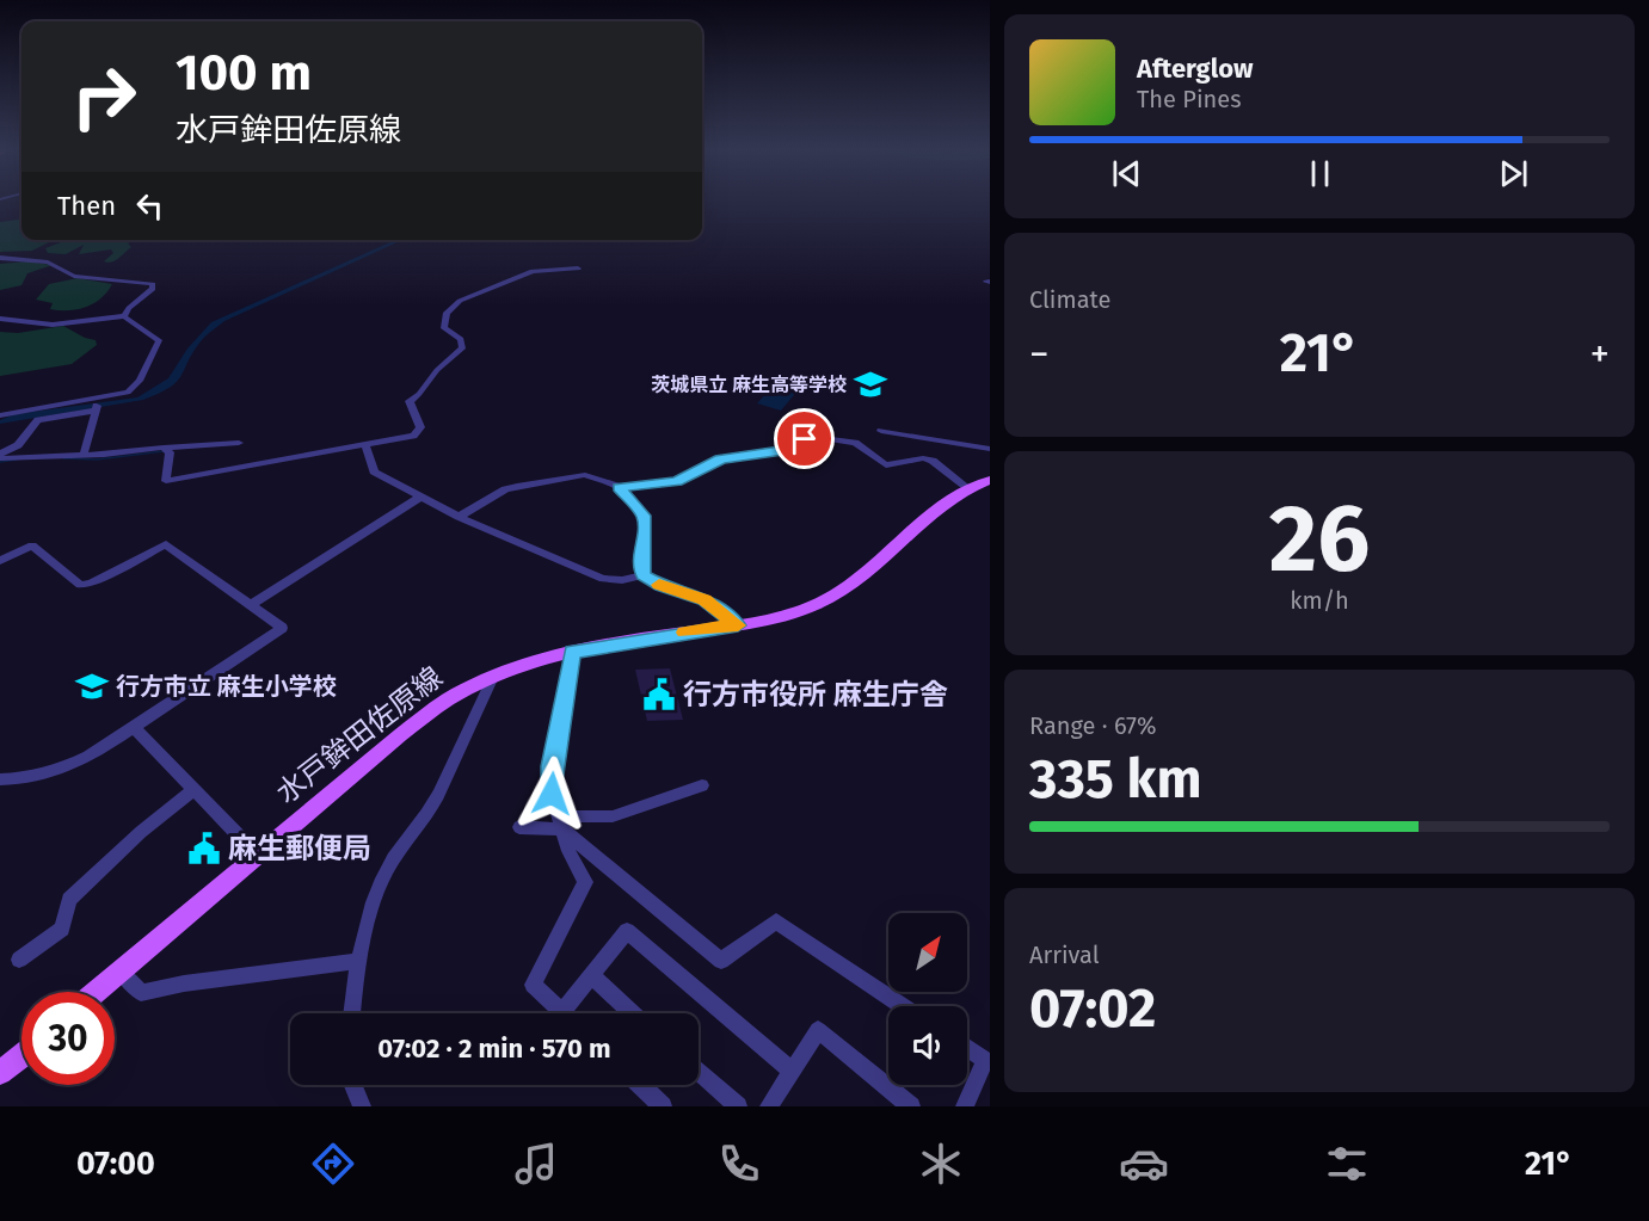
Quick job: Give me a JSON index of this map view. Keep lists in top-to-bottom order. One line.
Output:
{"streets":{"main road":["水戸鉾田佐原線"]},"places":{"school or university":["茨城県立 麻生高等学校","行方市立 麻生小学校"],"public building":["行方市役所 麻生庁舎","麻生郵便局"]},"north":"top right","page":{"turn":["100 m","水戸鉾田佐原線"],"song":["Afterglow","The Pines"],"then":"Then","tile":["Climate",["26","km/h"],["Range · 67%","335 km"],["Arrival","07:02"]],"heat":["−","21°","+"],"limit":"30","trip":"07:02 · 2 min · 570 m","tabs":["07:00","21°"]}}
